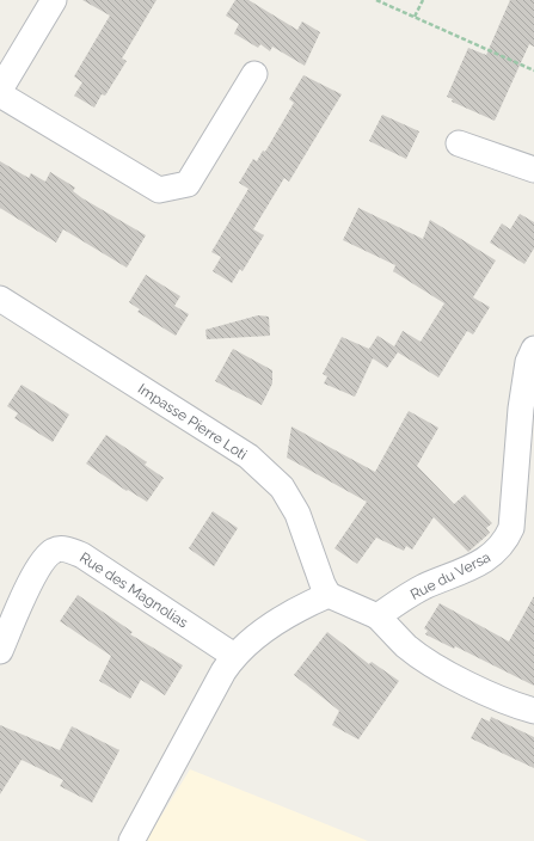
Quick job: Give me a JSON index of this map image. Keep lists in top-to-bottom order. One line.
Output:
{"streets":{"street":["Impasse Pierre Loti","Rue du Versa","Rue des Magnolias"]}}
